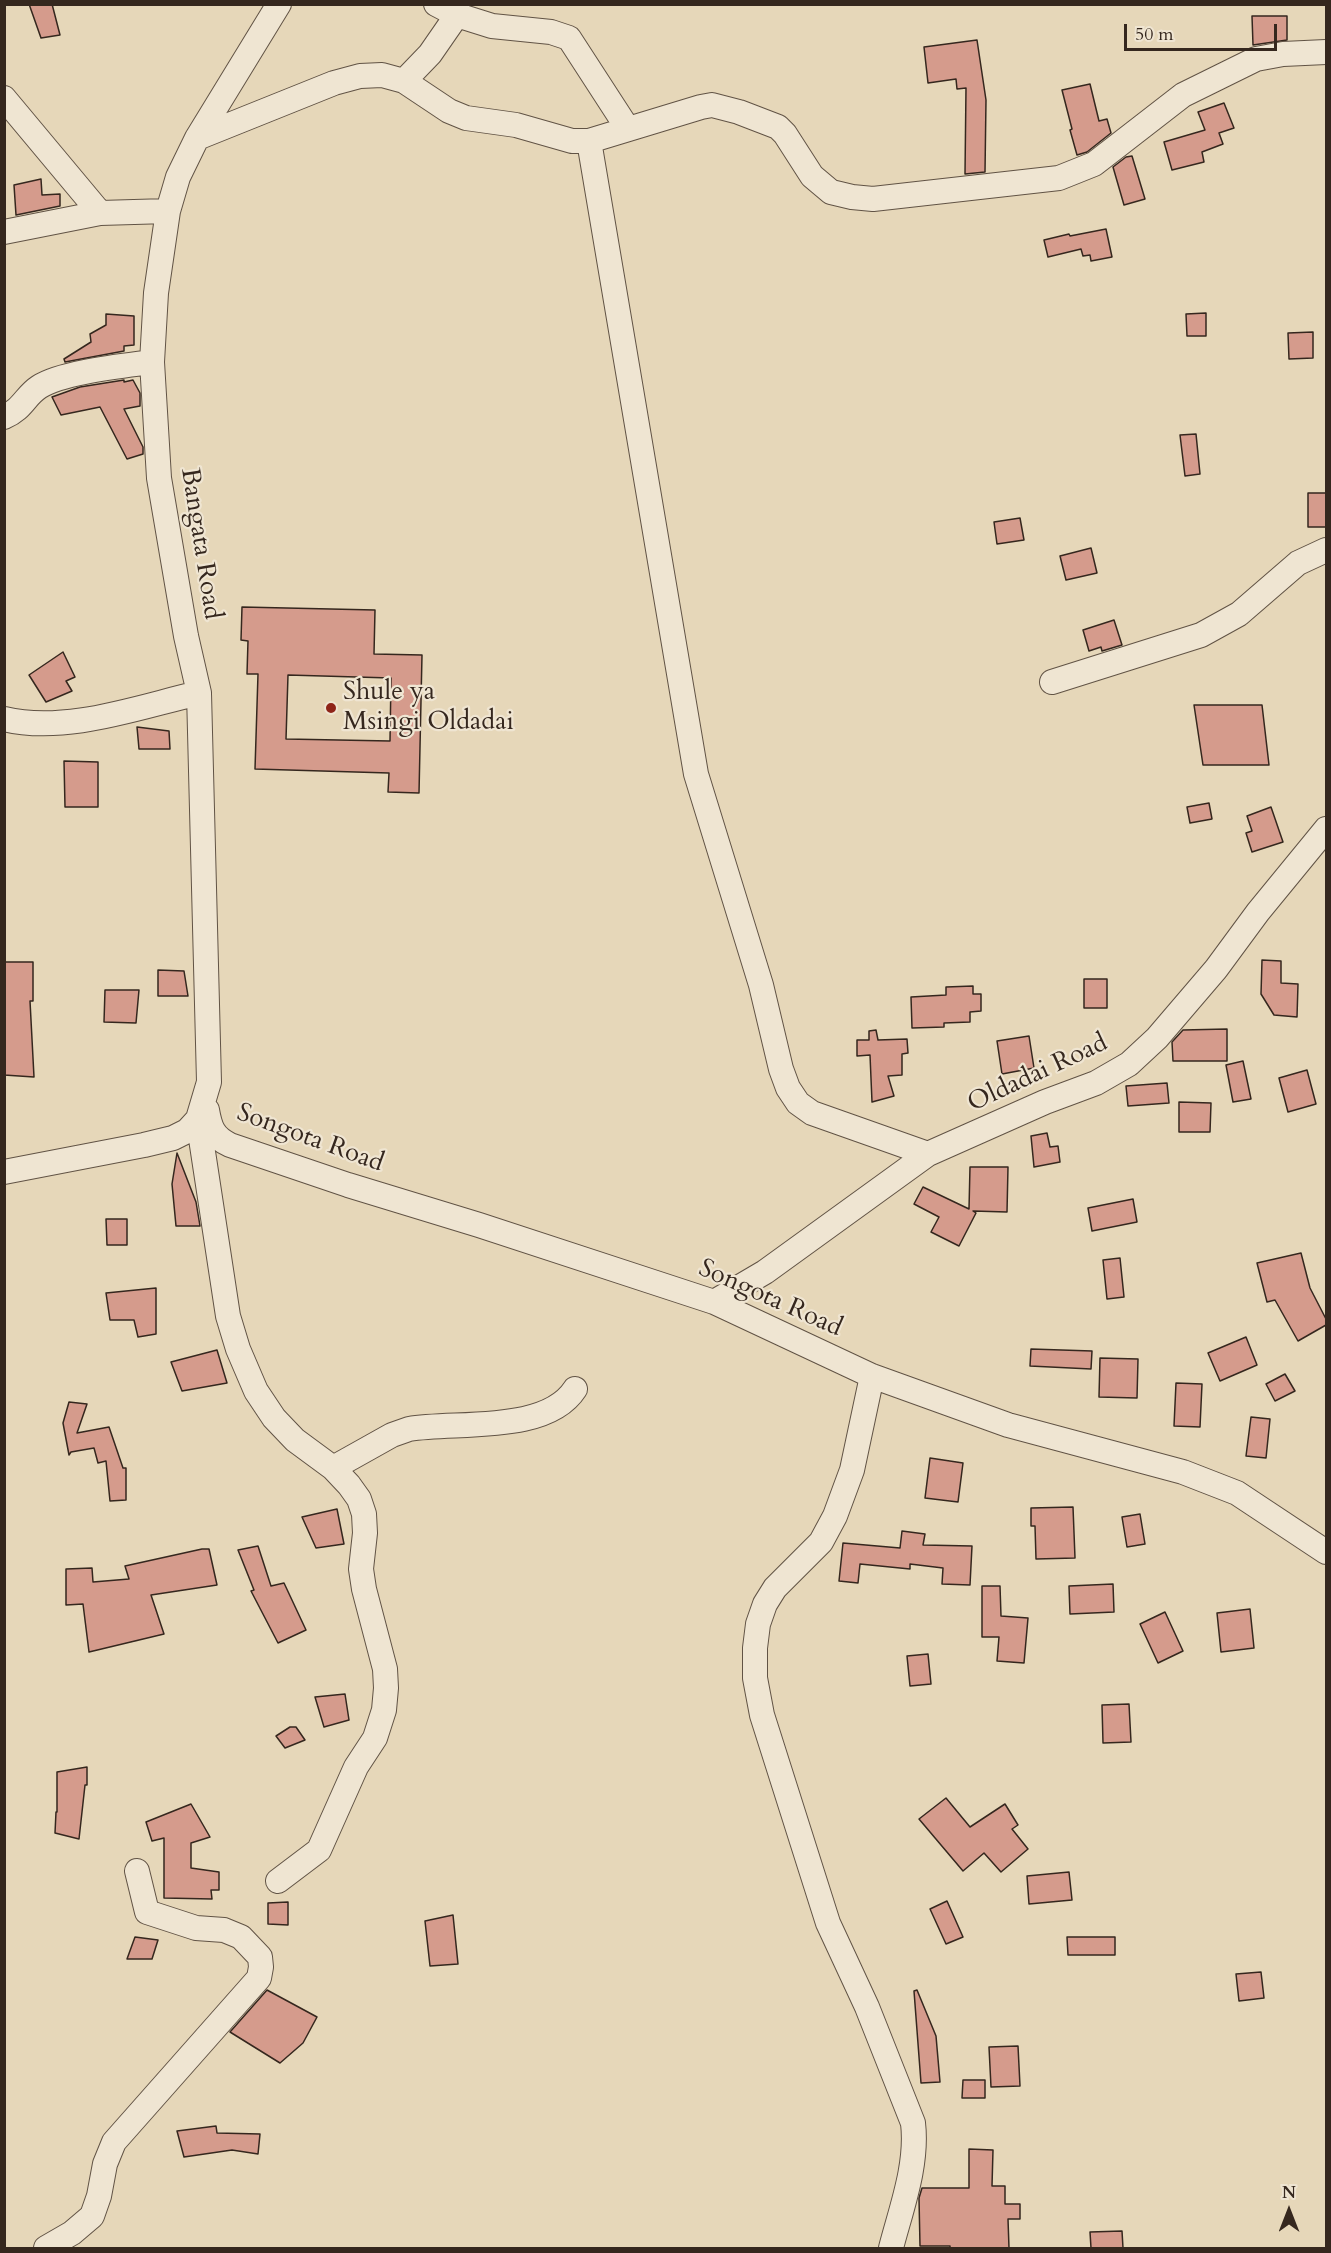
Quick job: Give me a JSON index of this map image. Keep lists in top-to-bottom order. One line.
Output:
{"streets":{"street":["Bangata Road","Oldadai Road","Songota Road"]},"crossings":[["Bangata Road","Songota Road"],["Oldadai Road","Songota Road"]],"places":["Shule ya Msingi Oldadai"],"scale_bar":"50 m","north":"top"}
